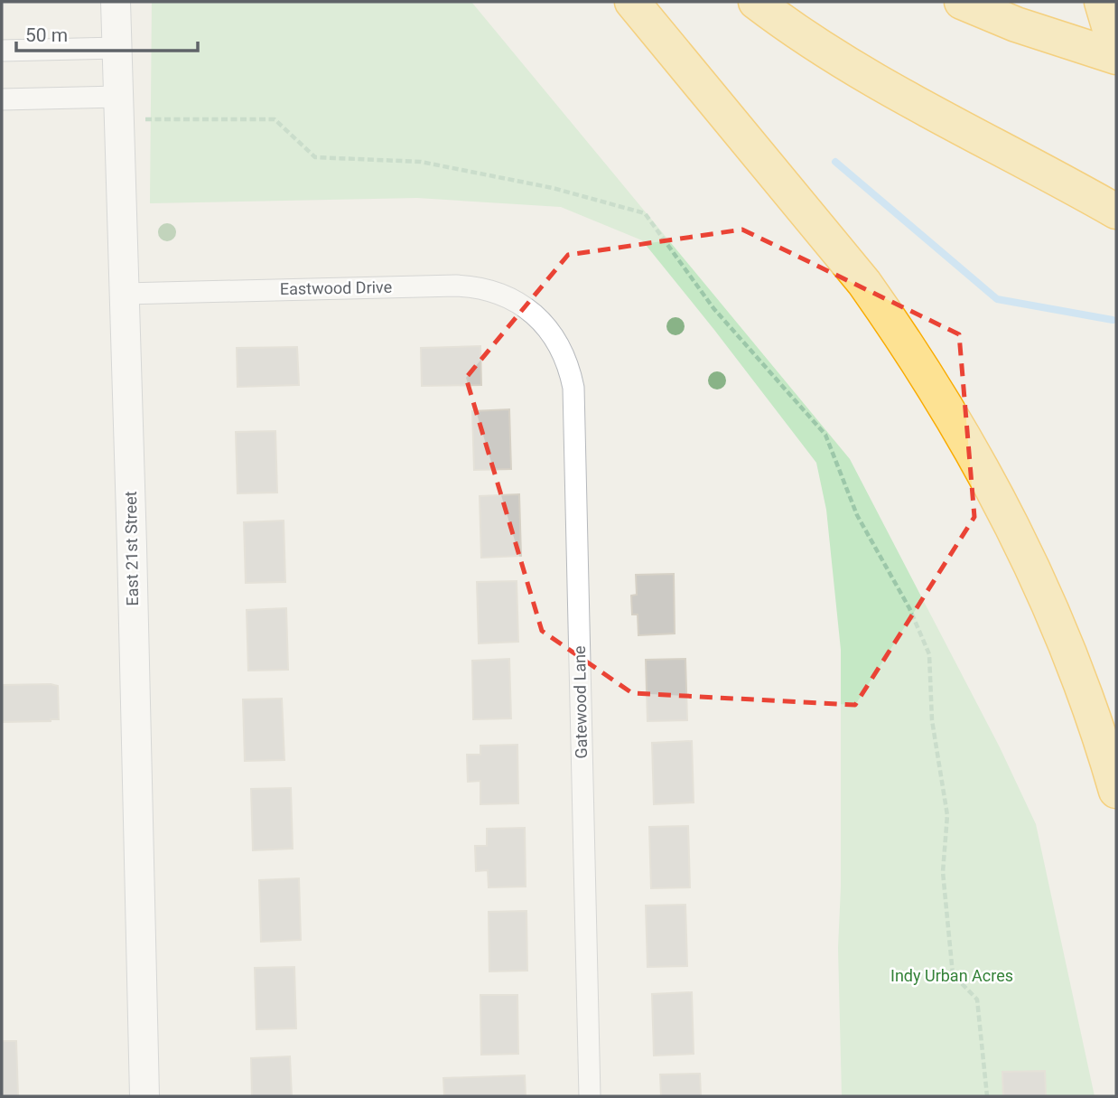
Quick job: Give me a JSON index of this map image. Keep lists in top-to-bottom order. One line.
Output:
{"streets":{"main road":["East 21st Street"],"street":["Eastwood Drive","Gatewood Lane"]},"crossings":[["Eastwood Drive","East 21st Street"],["Eastwood Drive","Gatewood Lane"]],"parks":["Indy Urban Acres"],"scale_bar":"50 m"}
